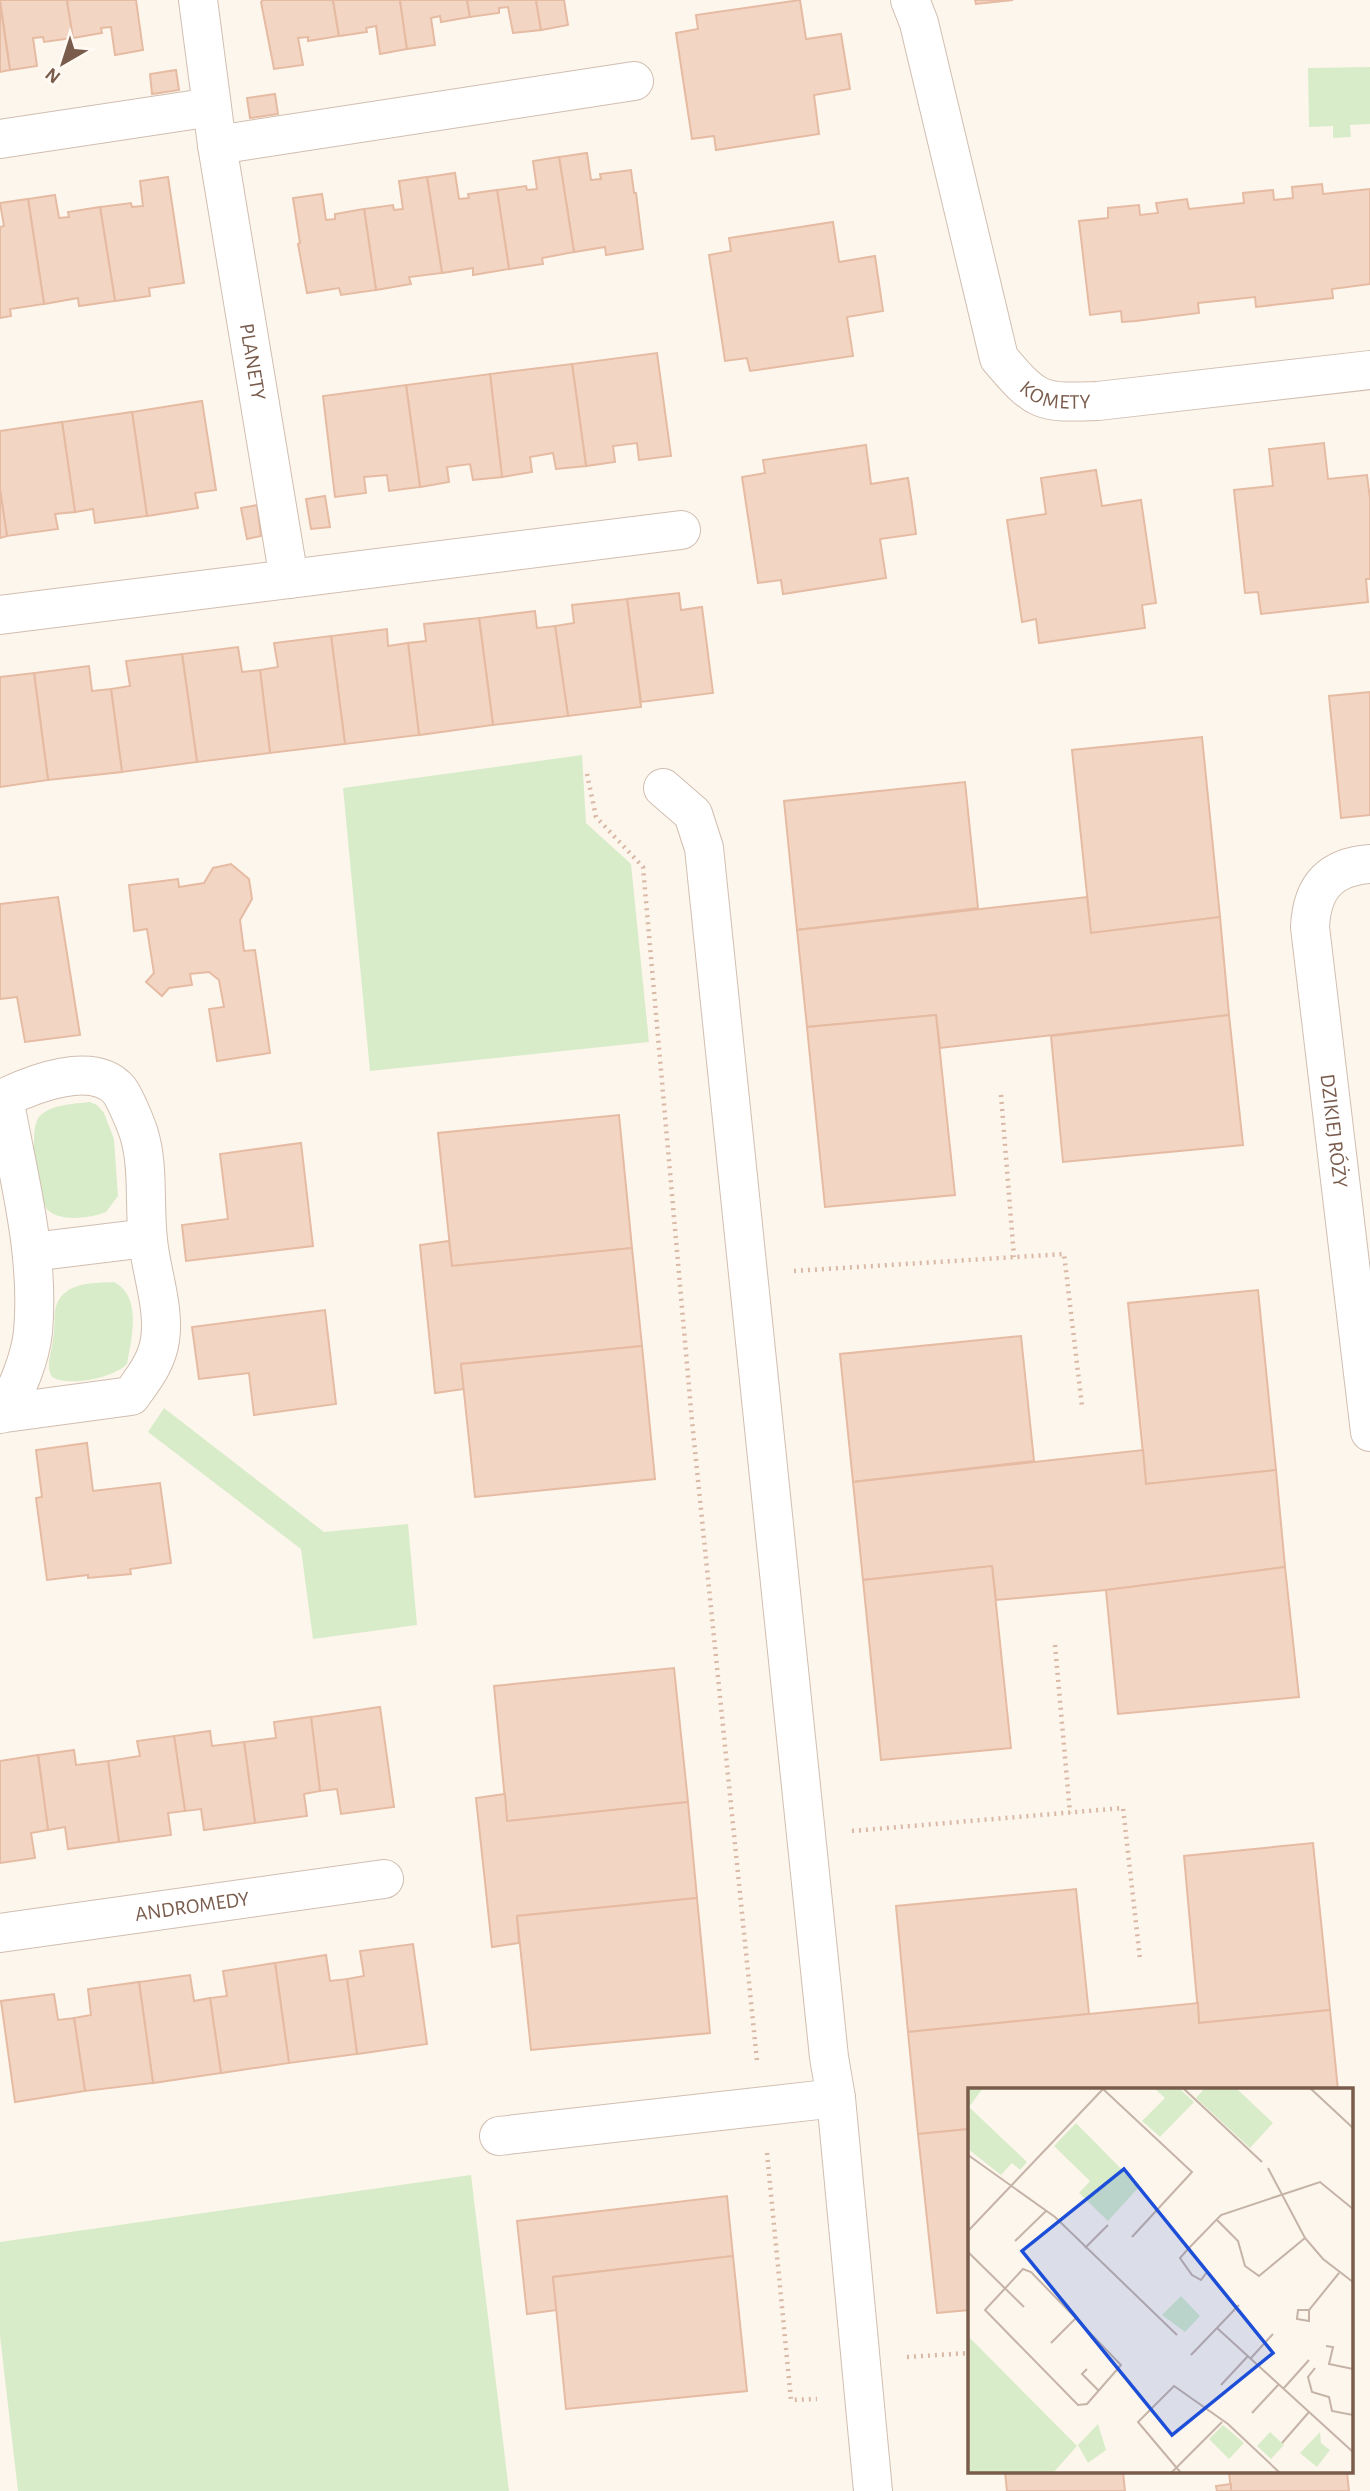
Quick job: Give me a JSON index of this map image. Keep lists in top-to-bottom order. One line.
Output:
{"streets":{"street":["PLANETY","KOMETY","DZIKIEJ RÓŻY","ANDROMEDY"]},"north":"bottom left"}
